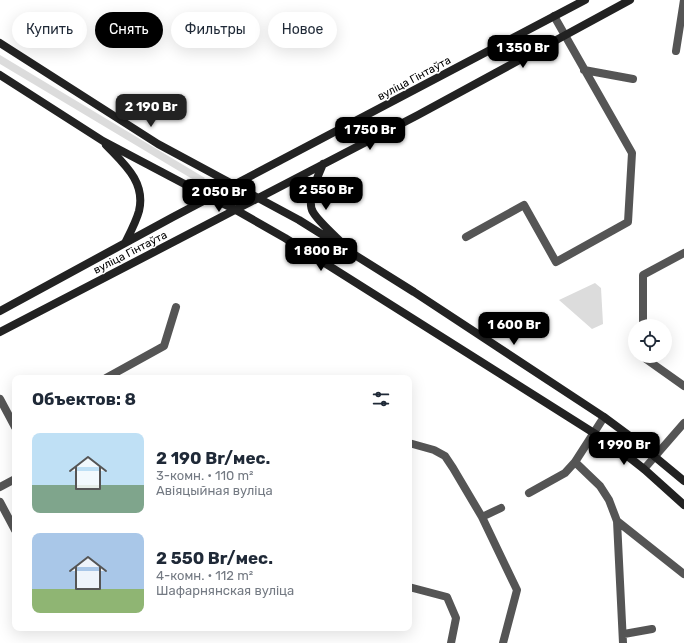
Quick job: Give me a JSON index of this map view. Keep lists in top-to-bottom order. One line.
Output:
{"streets":{"main road":["вуліца Гінтаўта"]},"page":{"chip":["Купить","Снять","Фильтры","Новое"],"price":["1 350 Br","2 190 Br","1 750 Br","2 550 Br","2 050 Br","1 800 Br","1 600 Br","1 990 Br"],"heading":"Объектов: 8","list":[{"name":"2 190 Br/мес.","note":"3-комн. · 110 m² · Авіяцыйная вуліца"},{"name":"2 550 Br/мес.","note":"4-комн. · 112 m² · Шафарнянская вуліца"}]}}
